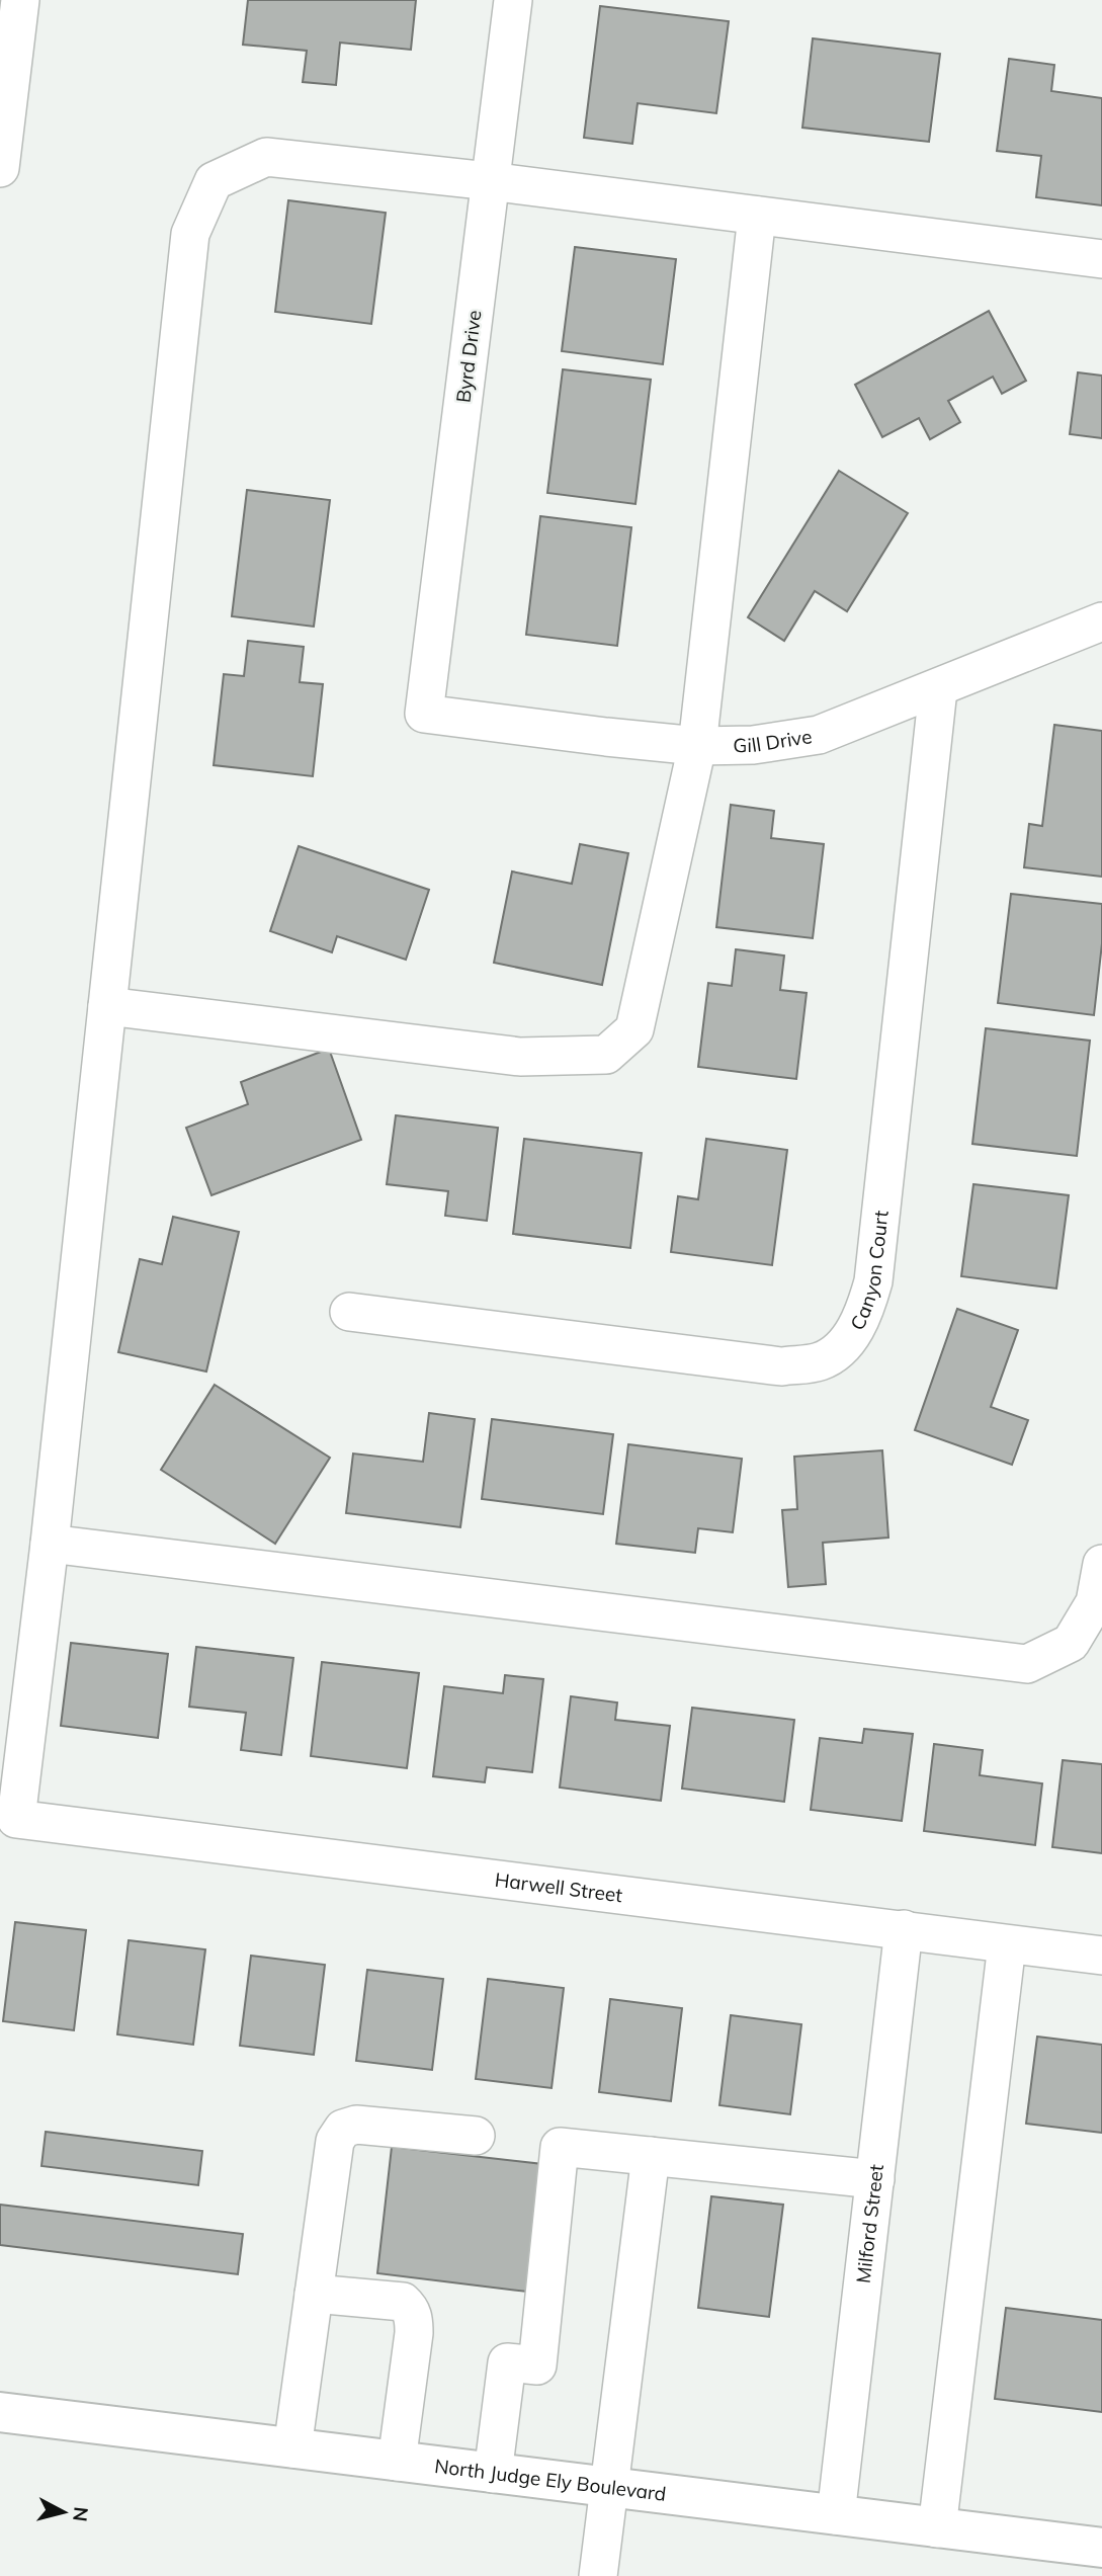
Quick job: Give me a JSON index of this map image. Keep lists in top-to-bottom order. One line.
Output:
{"streets":{"main road":["North Judge Ely Boulevard"],"street":["Byrd Drive","Gill Drive","Canyon Court","Harwell Street","Milford Street"]},"crossings":[["Byrd Drive","Gill Drive"],["Gill Drive","Canyon Court"],["Harwell Street","Milford Street"],["Milford Street","North Judge Ely Boulevard"]],"north":"right"}
